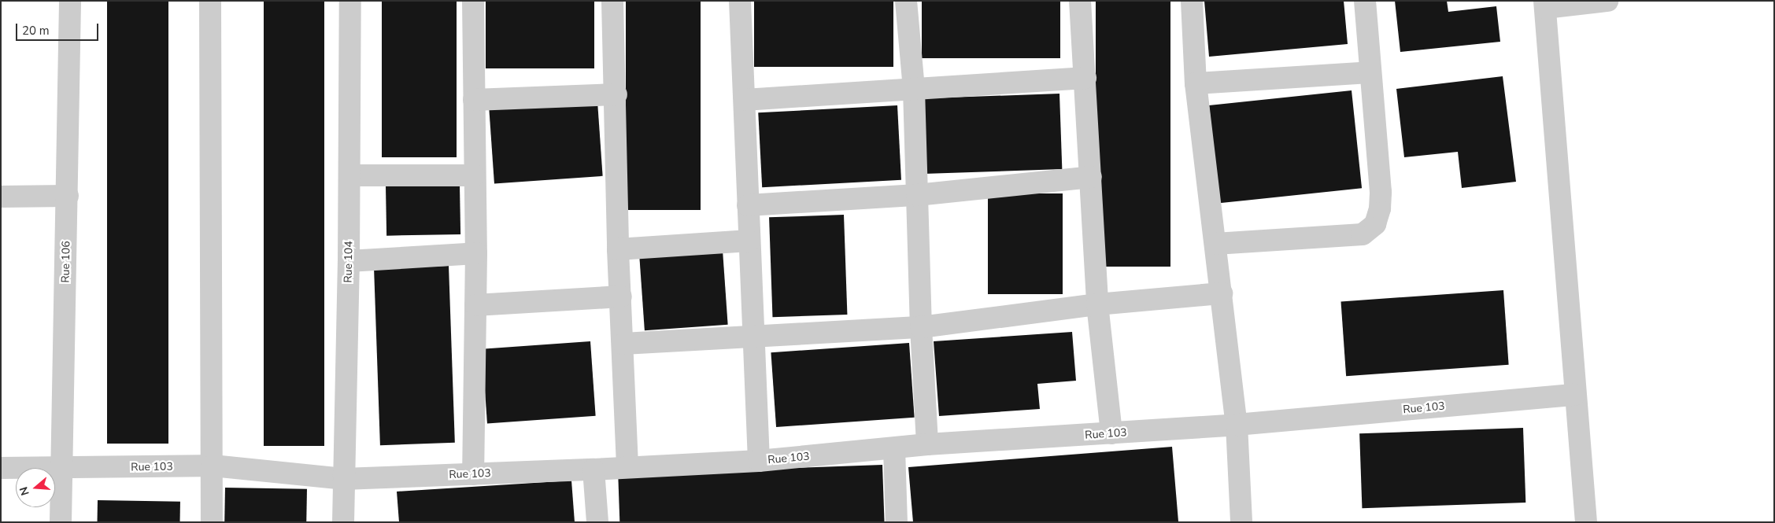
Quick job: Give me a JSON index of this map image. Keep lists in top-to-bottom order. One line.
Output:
{"streets":{"street":["Rue 106","Rue 104","Rue 103"]},"crossings":[["Rue 106","Rue 103"],["Rue 104","Rue 103"]],"scale_bar":"20 m","north":"left"}
